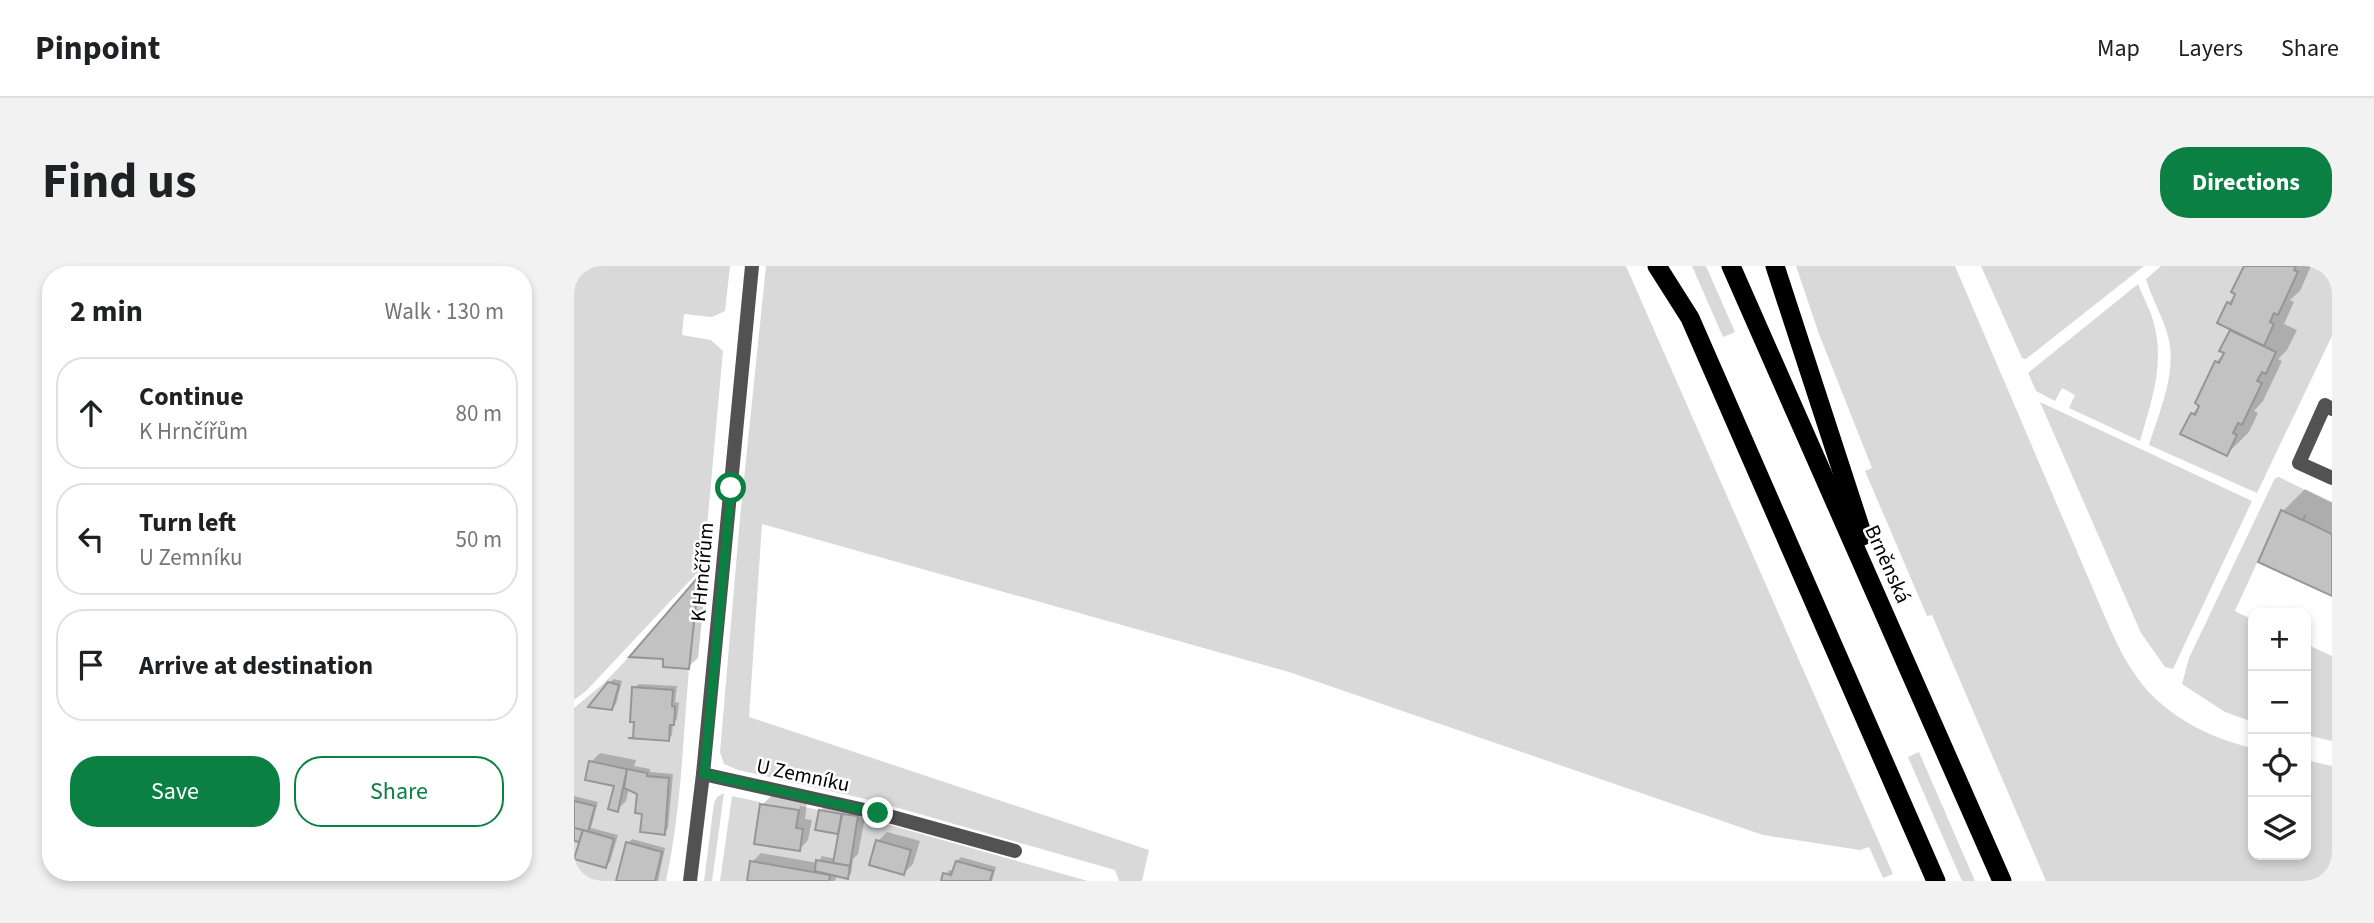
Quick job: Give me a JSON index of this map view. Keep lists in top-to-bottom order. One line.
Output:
{"streets":{"highway":["Brněnská"],"street":["K Hrnčířům","U Zemníku"]},"crossings":[["K Hrnčířům","U Zemníku"]],"page":{"header":"Pinpoint","nav":["Map","Layers","Share"],"title":"Find us","buttons":["Directions",["Save","Share"]],"heading":["2 min","Walk · 130 m"],"list":[["Continue","K Hrnčířům","80 m"],["Turn left","U Zemníku","50 m"],"Arrive at destination"],"map_buttons":["+","−"]}}
